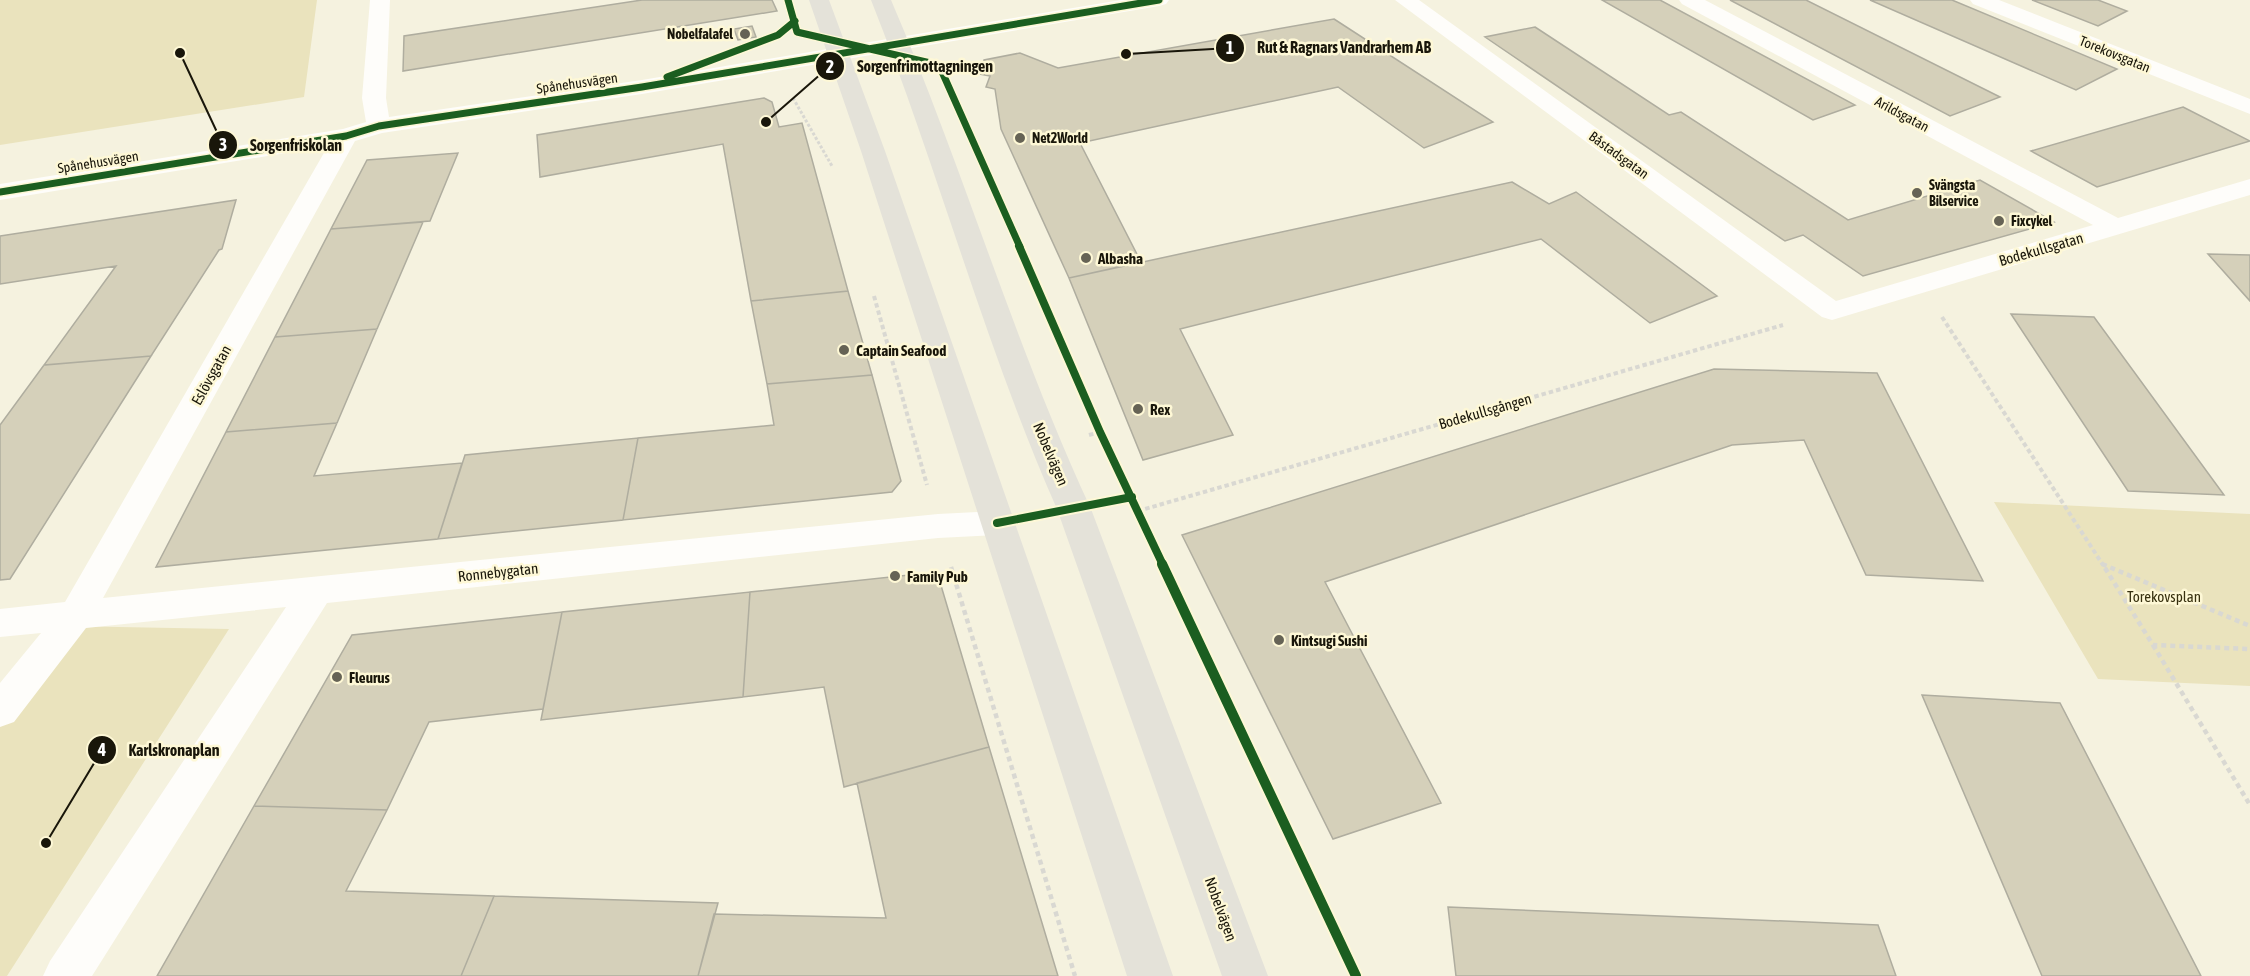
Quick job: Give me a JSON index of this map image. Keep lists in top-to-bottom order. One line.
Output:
{"streets":{"main road":["Nobelvägen"],"street":["Torekovsgatan","Spånehusvägen","Arildsgatan","Båstadsgatan","Bodekullsgatan","Eslövsgatan","Ronnebygatan"],"path":["Bodekullsgången"]},"crossings":[["Spånehusvägen","Eslövsgatan"],["Spånehusvägen","Nobelvägen"],["Arildsgatan","Bodekullsgatan"],["Båstadsgatan","Bodekullsgatan"],["Båstadsgatan","Bodekullsgången"],["Bodekullsgatan","Bodekullsgången"],["Eslövsgatan","Ronnebygatan"]],"parks":["Torekovsplan"],"places":["Nobelfalafel","Sorgenfriskolan","Rut & Ragnars Vandrarhem AB","Sorgenfrimottagningen","Net2World","Svängsta Bilservice","Fixcykel","Albasha","Captain Seafood","Rex","Family Pub","Kintsugi Sushi","Fleurus","Karlskronaplan"]}
